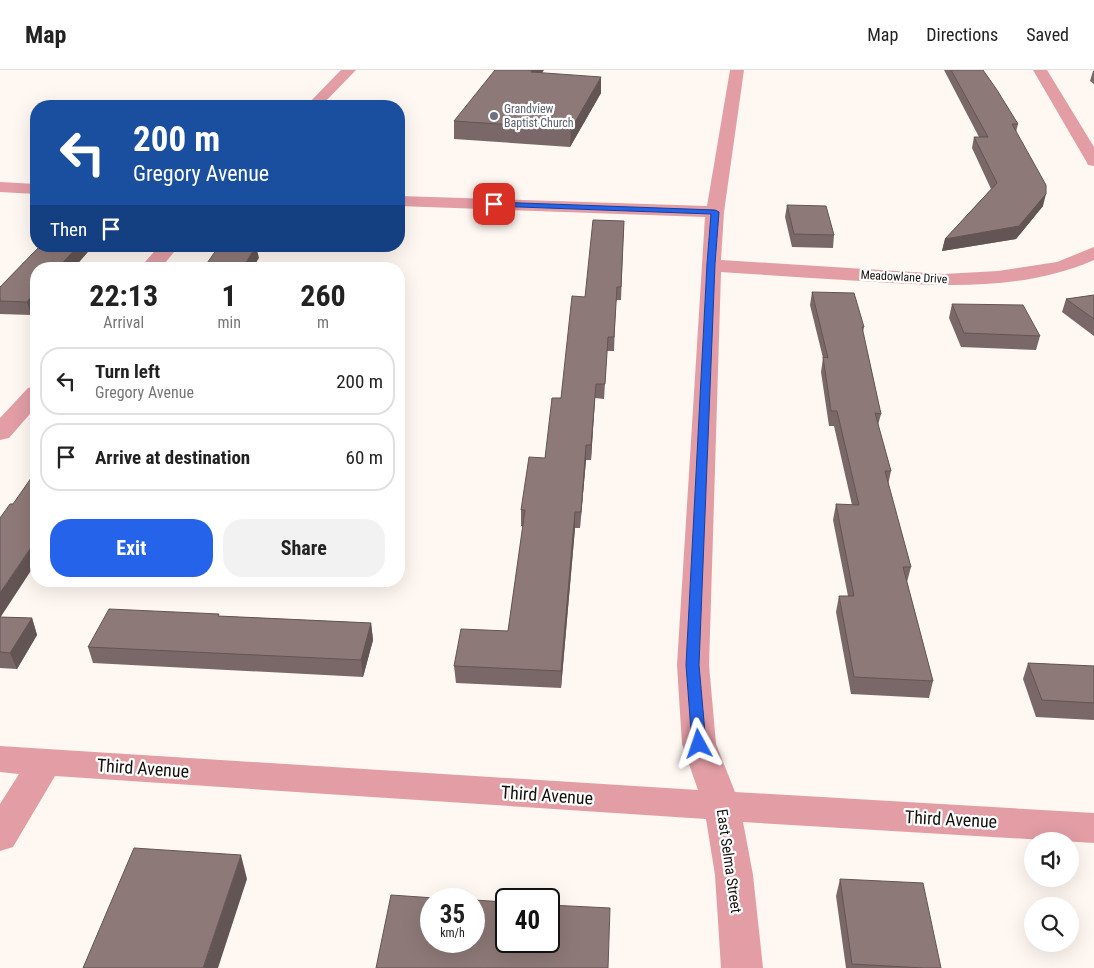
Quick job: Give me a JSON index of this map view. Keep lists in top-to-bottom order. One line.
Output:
{"streets":{"street":["Meadowlane Drive","Third Avenue","East Selma Street"]},"crossings":[["Meadowlane Drive","East Selma Street"],["Third Avenue","East Selma Street"]],"places":["Grandview Baptist Church"],"page":{"header":"Map","nav":["Map","Directions","Saved"],"turn":["200 m","Gregory Avenue"],"then":"Then","eta":["22:13","Arrival","1","min","260","m"],"list":[{"name":"Turn left","note":"Gregory Avenue","value":"200 m"},{"name":"Arrive at destination","value":"60 m"}],"buttons":["Exit","Share"],"speed":"35 km/h","limit":"40"}}
